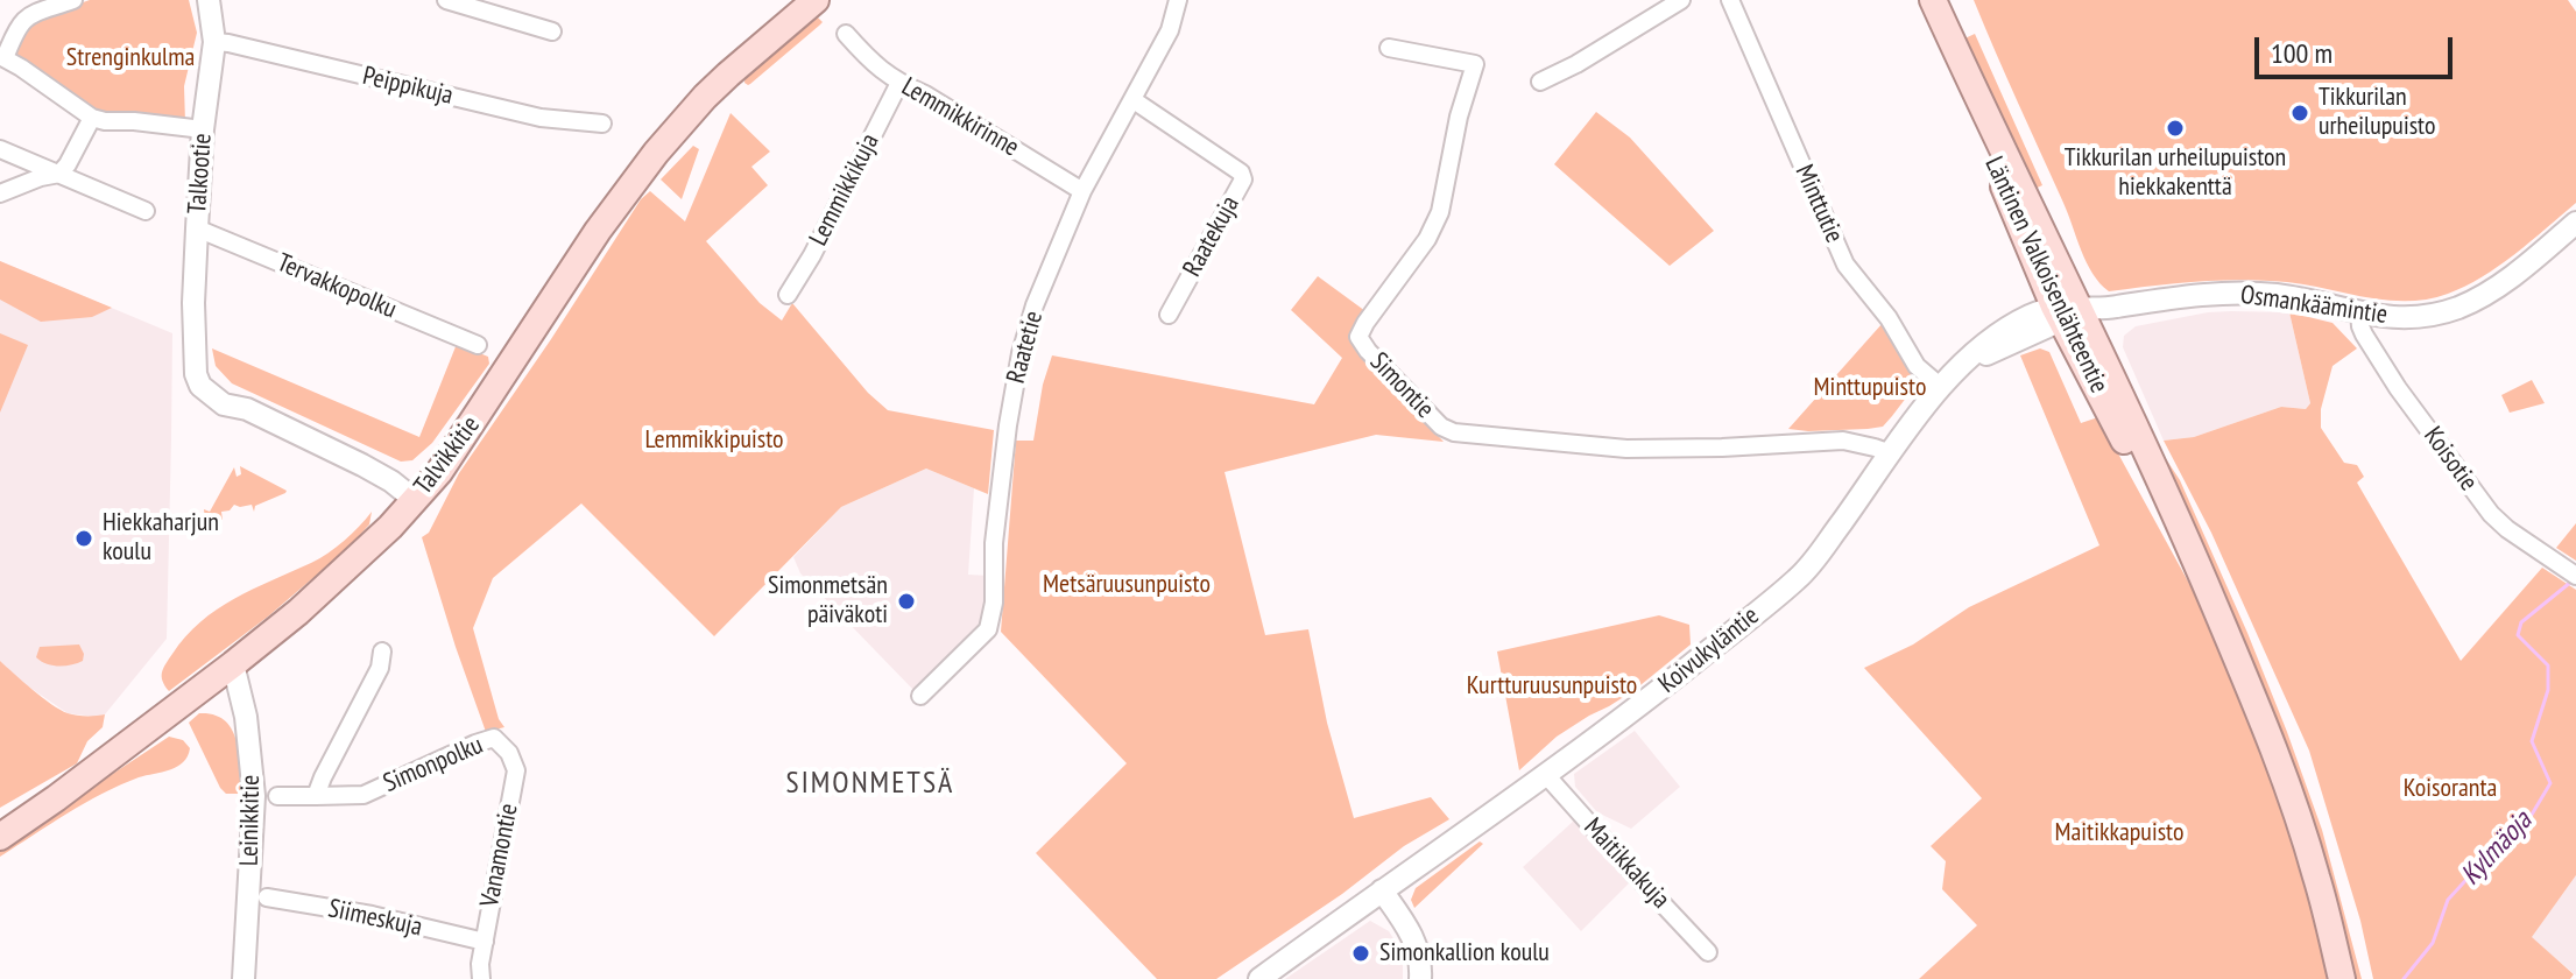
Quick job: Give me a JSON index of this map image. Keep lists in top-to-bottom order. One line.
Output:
{"streets":{"main road":["Talkootie","Läntinen Valkoisenlähteentie","Osmankäämintie","Talvikkitie","Koivukyläntie","Leinikkitie"],"street":["Peippikuja","Lemmikkirinne","Lemmikkikuja","Minttutie","Raatekuja","Tervakkopolku","Raatetie","Simontie","Koisotie","Simonpolku","Vanamontie","Maitikkakuja","Siimeskuja"]},"crossings":[["Peippikuja","Talkootie"],["Lemmikkirinne","Lemmikkikuja"],["Lemmikkirinne","Raatetie"],["Talkootie","Tervakkopolku"],["Talkootie","Talvikkitie"],["Minttutie","Koivukyläntie"],["Raatekuja","Raatetie"],["Läntinen Valkoisenlähteentie","Osmankäämintie"],["Läntinen Valkoisenlähteentie","Koivukyläntie"],["Osmankäämintie","Koisotie"],["Osmankäämintie","Koivukyläntie"],["Simontie","Koivukyläntie"],["Talvikkitie","Leinikkitie"],["Koivukyläntie","Maitikkakuja"],["Simonpolku","Vanamontie"],["Vanamontie","Siimeskuja"]],"districts":["SIMONMETSÄ"],"water":["Kylmäoja"],"parks":["Strenginkulma","Minttupuisto","Lemmikkipuisto","Metsäruusunpuisto","Kurtturuusunpuisto","Koisoranta","Maitikkapuisto"],"places":["Tikkurilan urheilupuisto","Tikkurilan urheilupuiston hiekkakenttä","Hiekkaharjun koulu","Simonmetsän päiväkoti","Simonkallion koulu"],"scale_bar":"100 m"}
